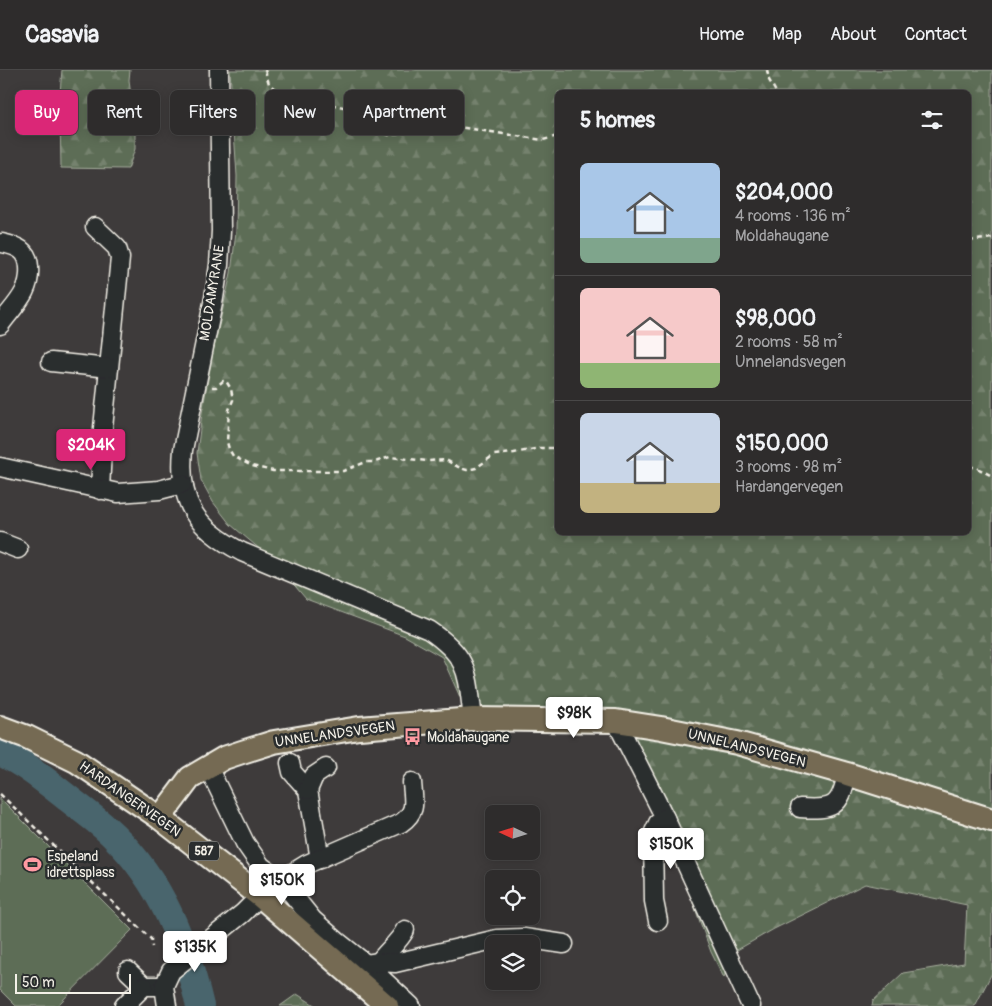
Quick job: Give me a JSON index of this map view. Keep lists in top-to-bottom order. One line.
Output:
{"streets":{"main road":["UNNELANDSVEGEN","HARDANGERVEGEN","587"],"street":["MOLDAMYRANE"]},"crossings":[["UNNELANDSVEGEN","HARDANGERVEGEN"]],"places":{"bus stop":["Moldahaugane"],"sports":["Espeland idrettsplass"]},"scale_bar":"50 m","north":"left","page":{"header":"Casavia","nav":["Home","Map","About","Contact"],"chip":["Buy","Rent","Filters","New","Apartment"],"heading":"5 homes","list":[{"name":"$204,000","note":"4 rooms · 136 m² · Moldahaugane"},{"name":"$98,000","note":"2 rooms · 58 m² · Unnelandsvegen"},{"name":"$150,000","note":"3 rooms · 98 m² · Hardangervegen"}],"price":["$204K","$98K","$150K","$150K","$135K"],"scale":"50 m"}}
